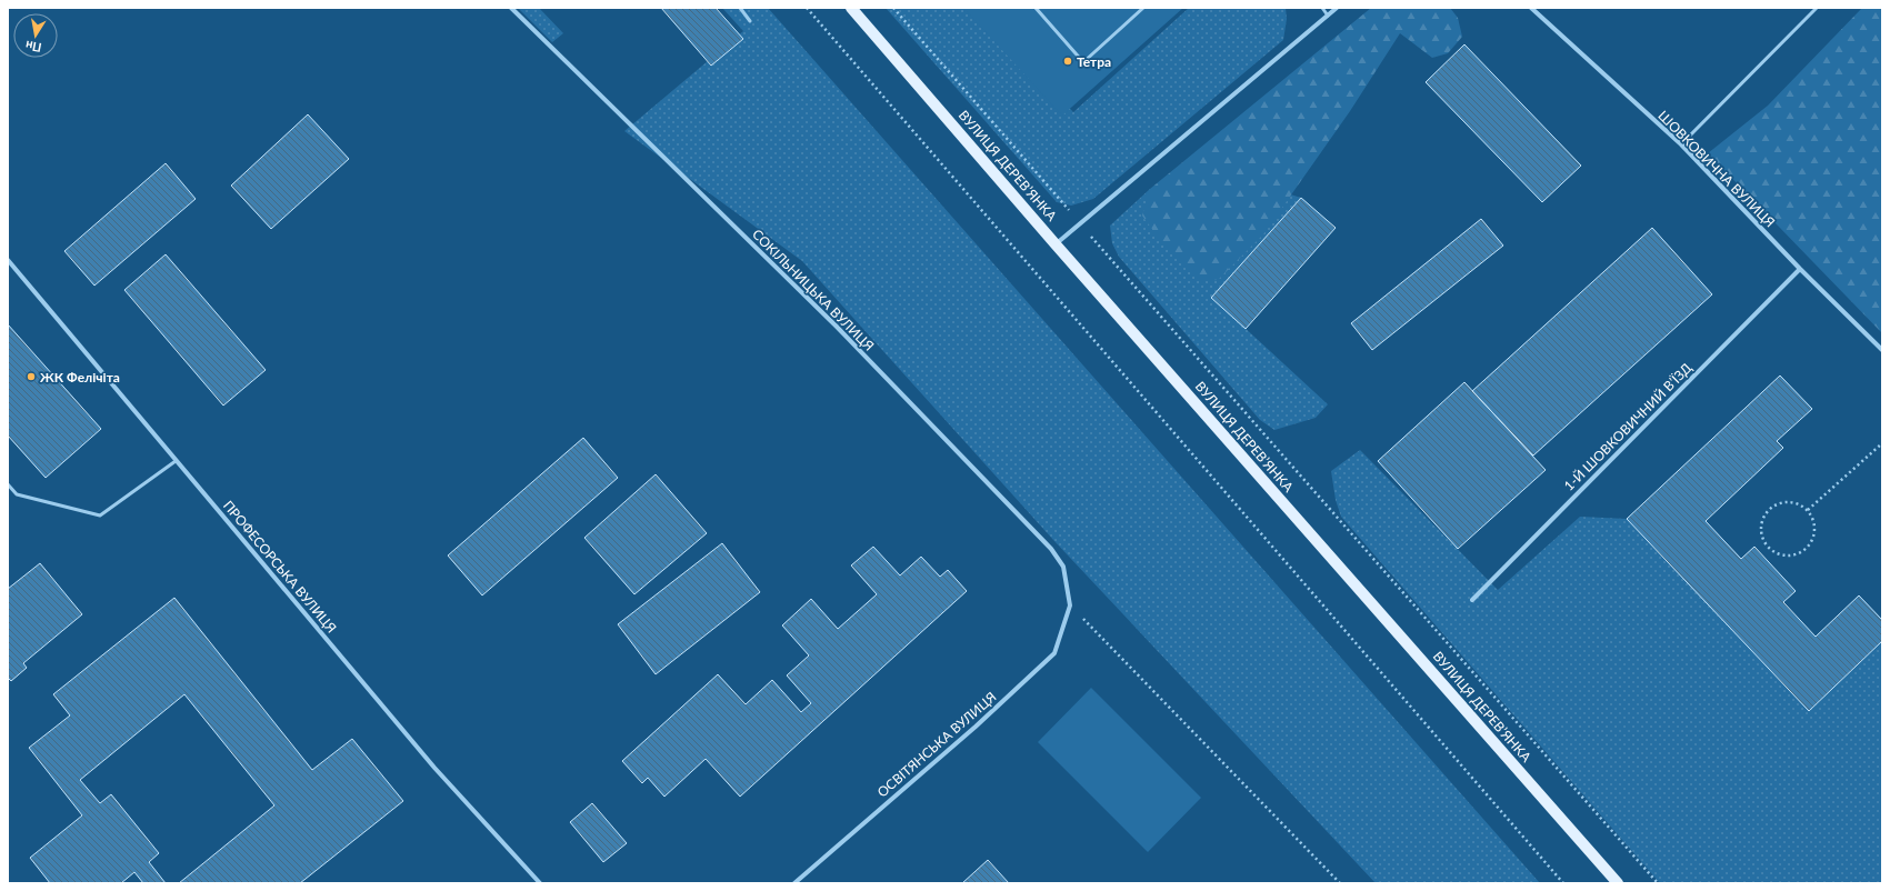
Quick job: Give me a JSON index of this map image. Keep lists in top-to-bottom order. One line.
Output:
{"streets":{"main road":["ВУЛИЦЯ ДЕРЕВ’ЯНКА"],"street":["ШОВКОВИЧНА ВУЛИЦЯ","СОКІЛЬНИЦЬКА ВУЛИЦЯ","1-Й ШОВКОВИЧНИЙ В’ЇЗД","ПРОФЕСОРСЬКА ВУЛИЦЯ","ОСВІТЯНСЬКА ВУЛИЦЯ"]},"crossings":[["ШОВКОВИЧНА ВУЛИЦЯ","1-Й ШОВКОВИЧНИЙ В’ЇЗД"],["СОКІЛЬНИЦЬКА ВУЛИЦЯ","ОСВІТЯНСЬКА ВУЛИЦЯ"]],"places":["Тетра","ЖК Фелічіта"],"north":"bottom"}
